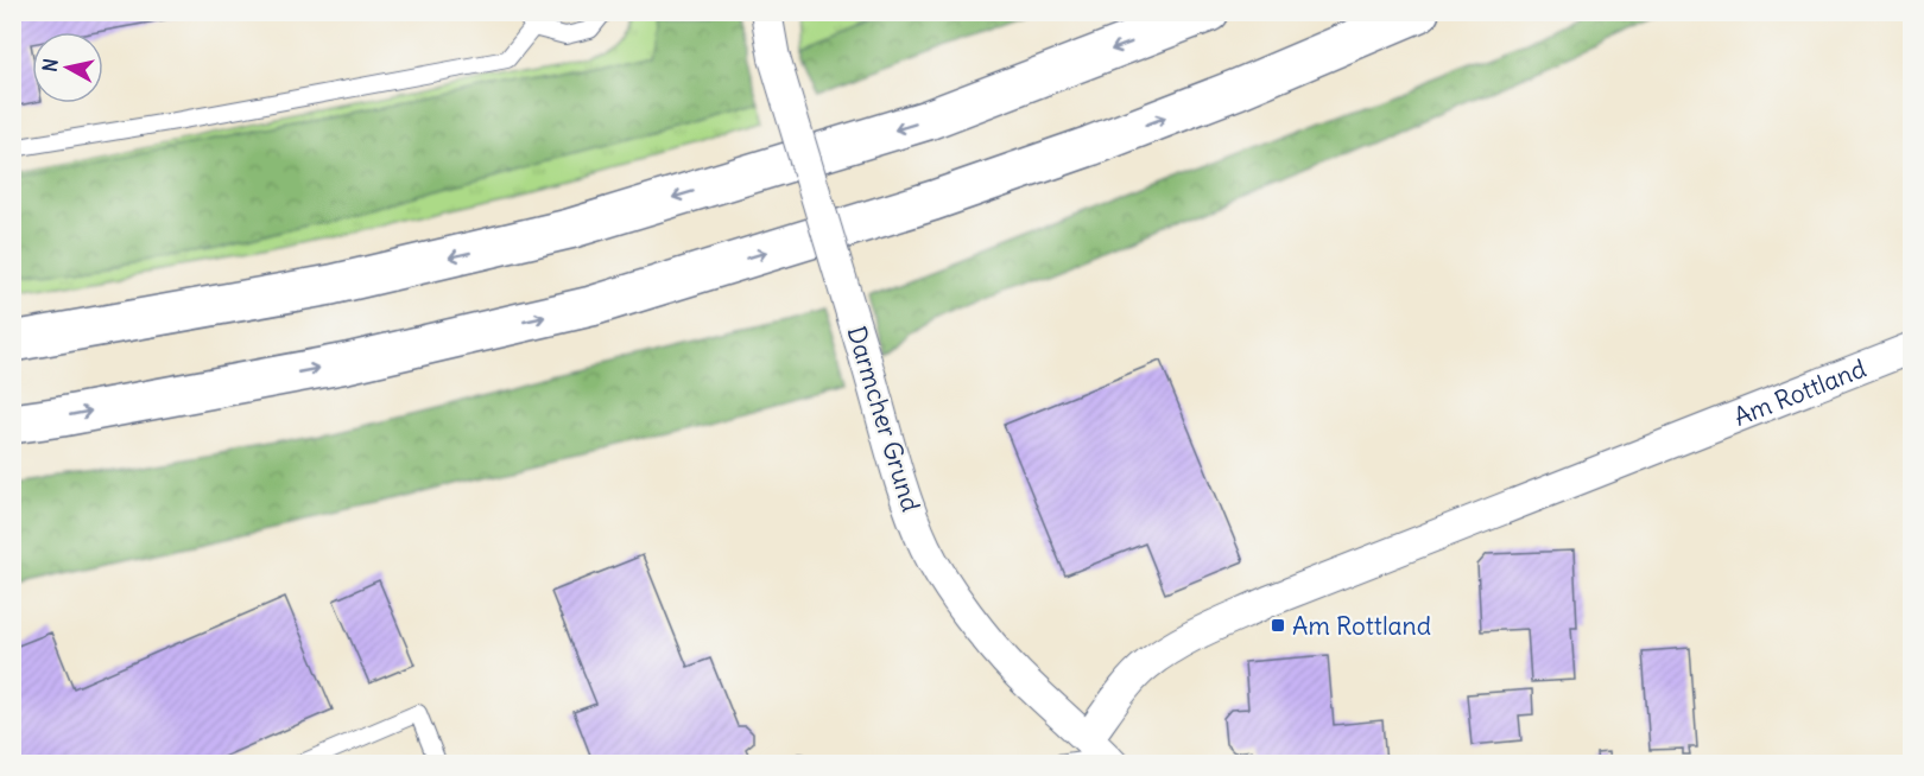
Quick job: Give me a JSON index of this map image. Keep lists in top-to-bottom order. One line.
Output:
{"streets":{"street":["Am Rottland","Darmcher Grund"]},"crossings":[["Am Rottland","Darmcher Grund"]],"places":{"transit":["Am Rottland"]},"north":"left"}
